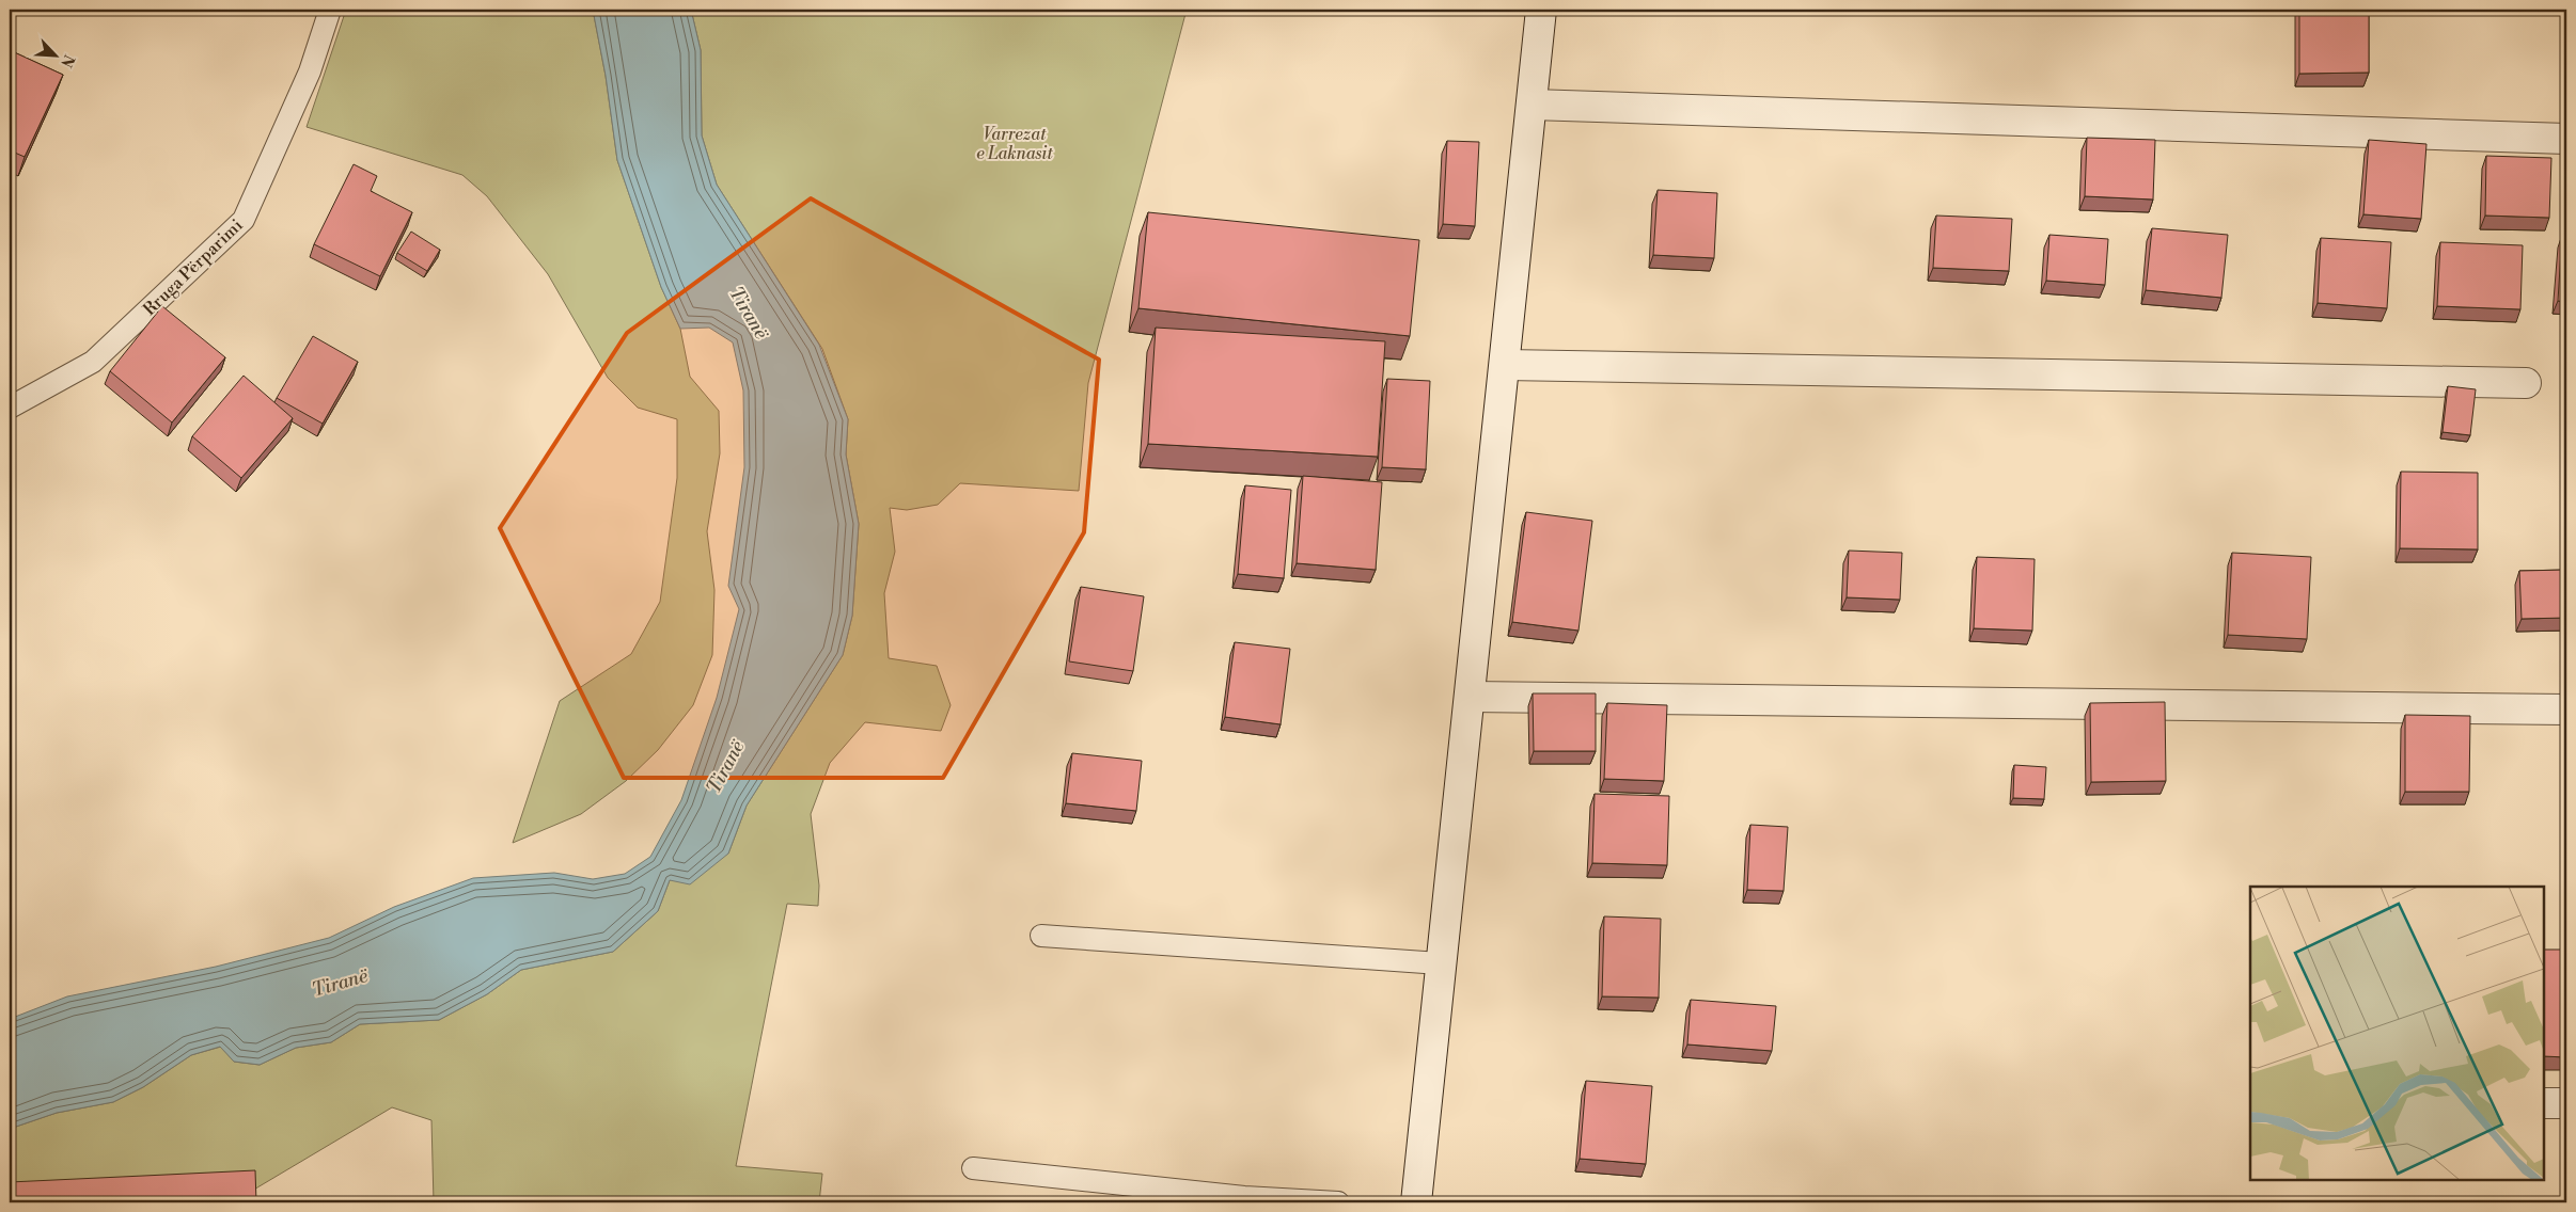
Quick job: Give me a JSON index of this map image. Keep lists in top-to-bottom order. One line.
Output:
{"streets":{"lane":["Rruga Përparimi"]},"water":["Tiranë"],"parks":["Varrezat e Laknasit"],"north":"bottom right"}
